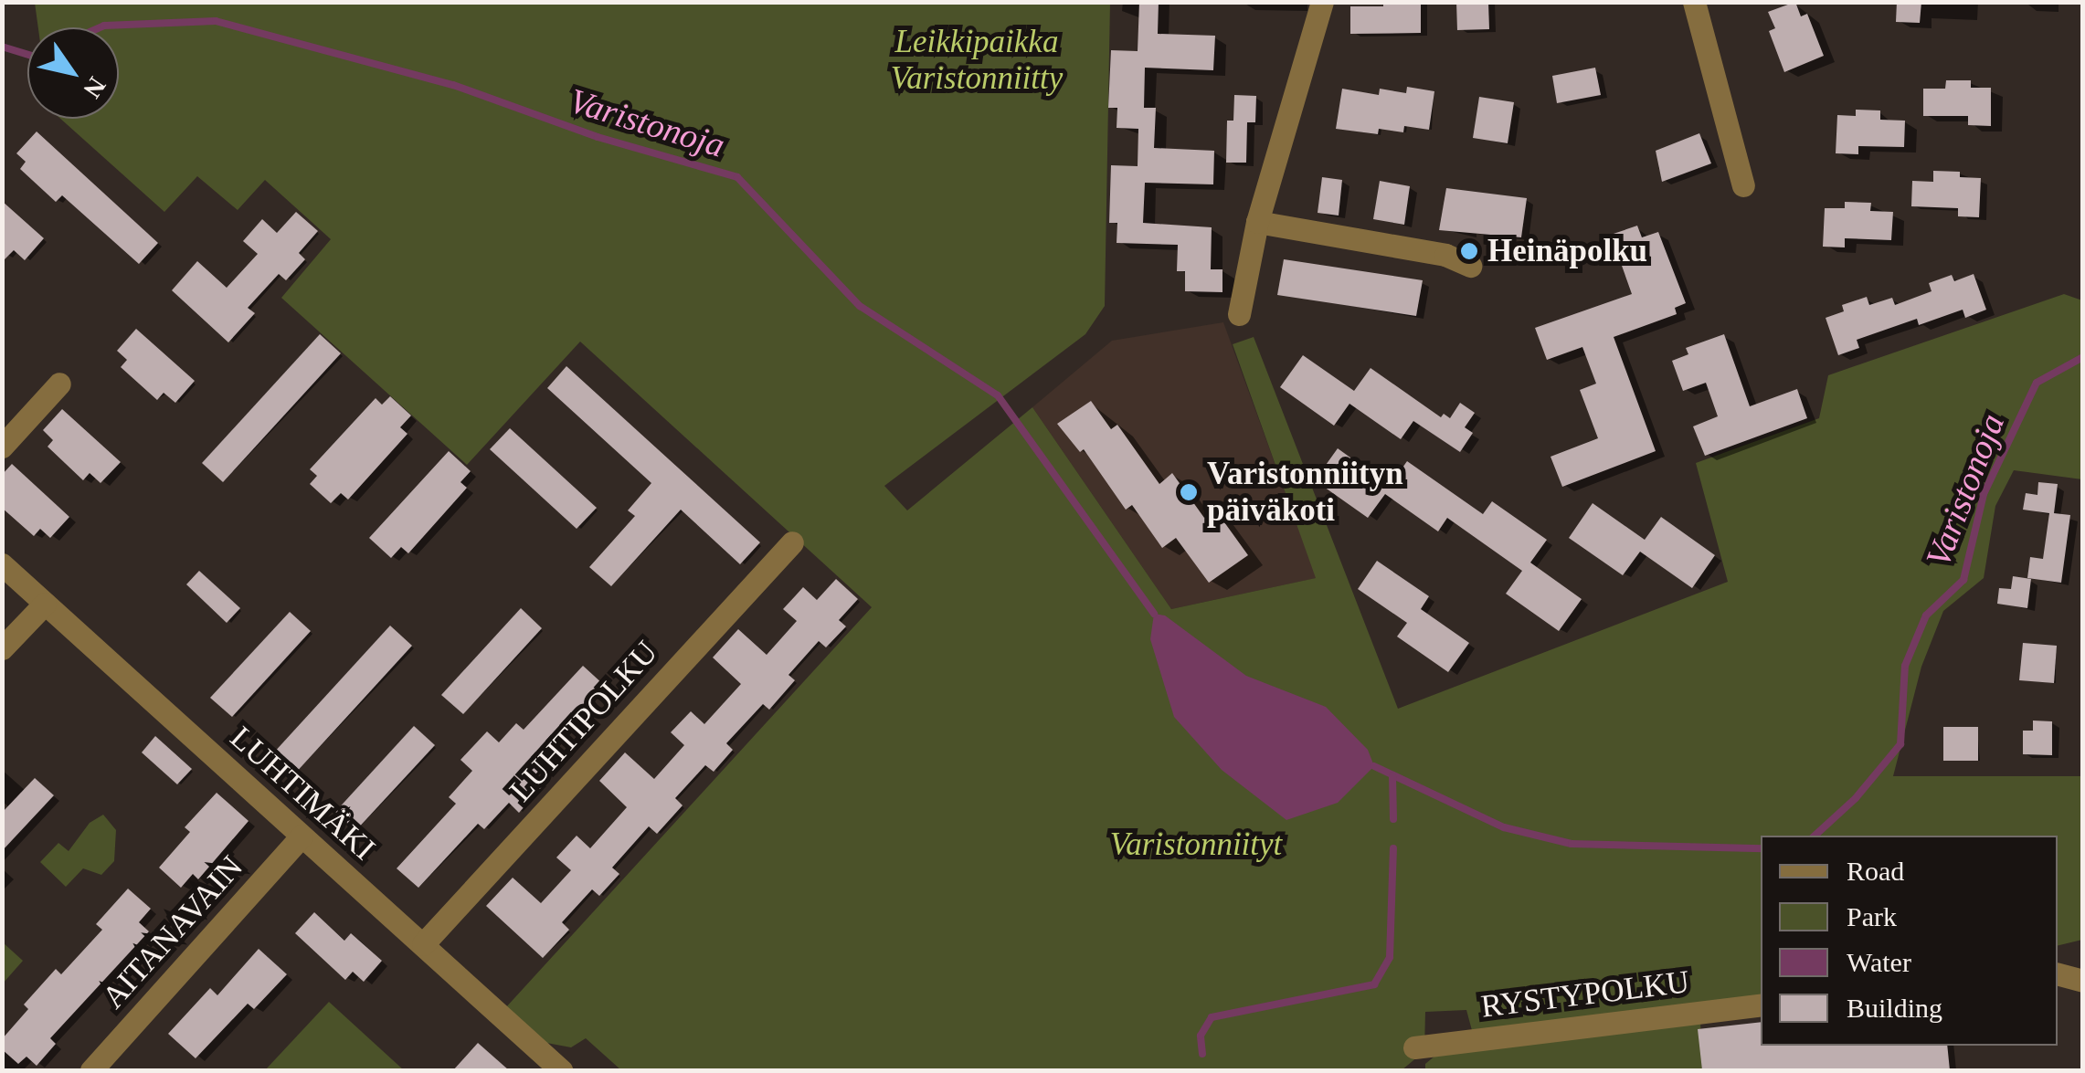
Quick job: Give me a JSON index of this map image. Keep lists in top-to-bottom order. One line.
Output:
{"streets":{"street":["LUHTIPOLKU","LUHTIMÄKI","AITANAVAIN","RYSTYPOLKU"]},"crossings":[["LUHTIPOLKU","LUHTIMÄKI"],["LUHTIMÄKI","AITANAVAIN"]],"water":["Varistonoja"],"parks":["Leikkipaikka Varistonniitty","Varistonniityt"],"places":["Heinäpolku","Varistonniityn päiväkoti"],"legend":["Road","Park","Water","Building"],"north":"bottom right"}
